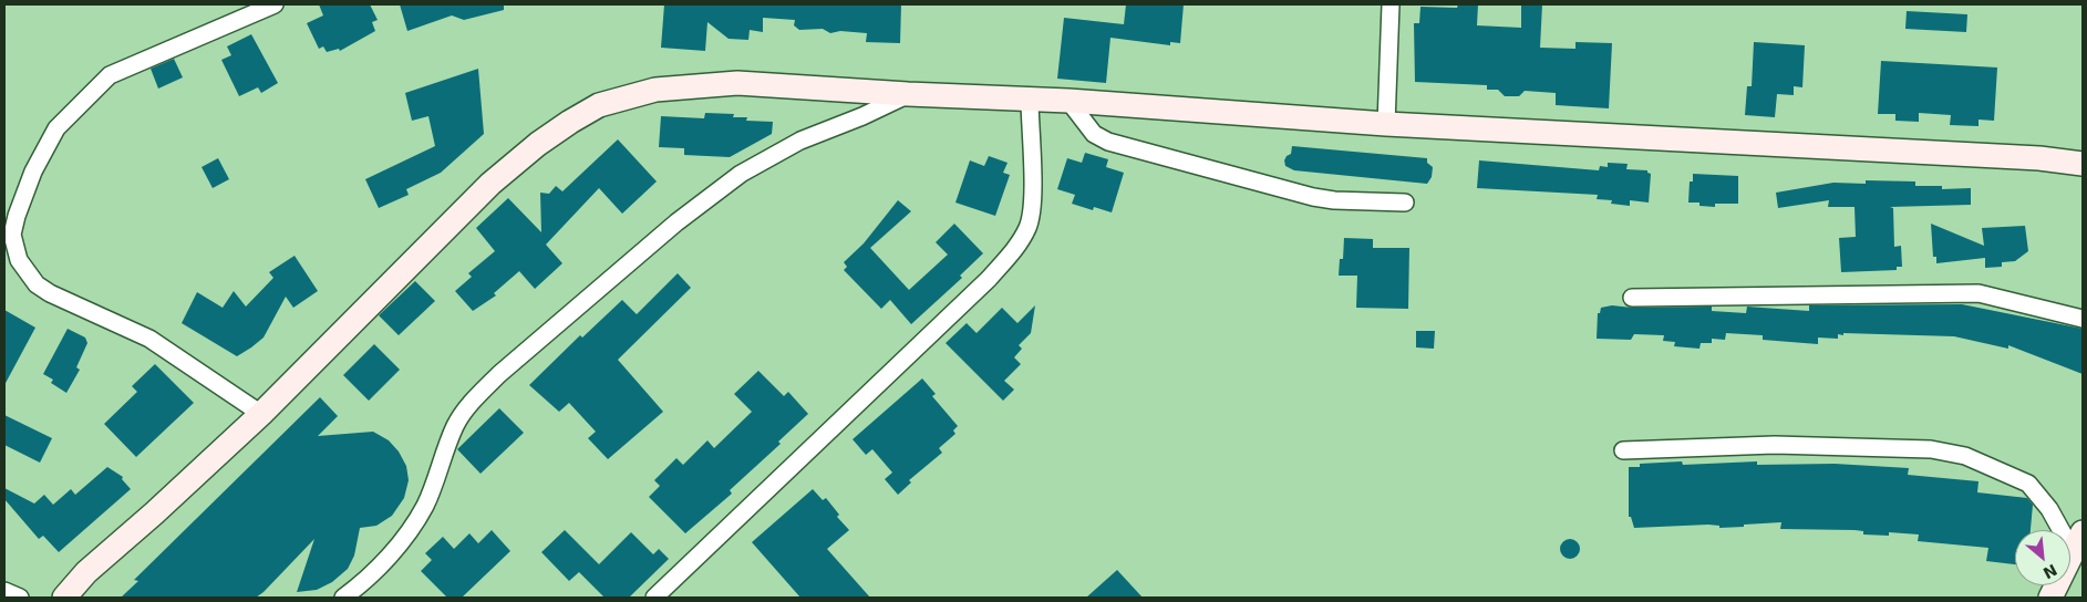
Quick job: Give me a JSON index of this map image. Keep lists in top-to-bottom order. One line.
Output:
{"north":"bottom right"}
